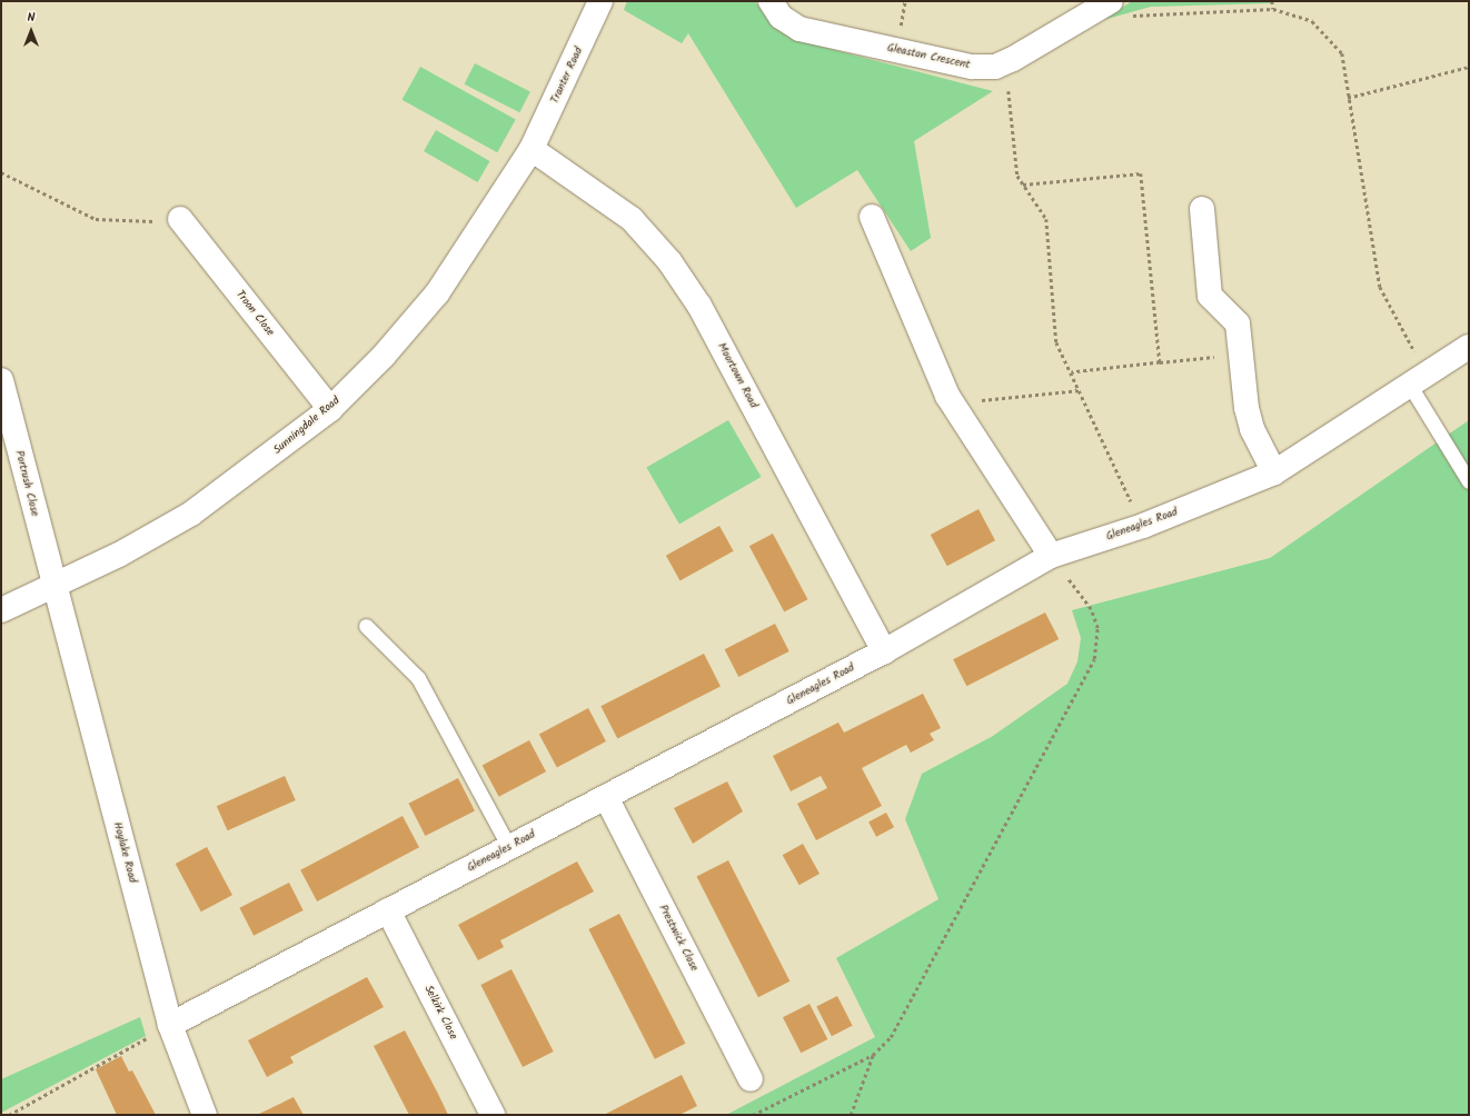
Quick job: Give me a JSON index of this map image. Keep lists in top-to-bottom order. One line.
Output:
{"streets":{"street":["Gleaston Crescent","Tranter Road","Troon Close","Moortown Road","Sunningdale Road","Portrush Close","Gleneagles Road","Hoylake Road","Prestwick Close","Selkirk Close"]},"crossings":[["Tranter Road","Moortown Road"],["Tranter Road","Sunningdale Road"],["Troon Close","Sunningdale Road"],["Moortown Road","Sunningdale Road"],["Moortown Road","Gleneagles Road"],["Sunningdale Road","Portrush Close"],["Sunningdale Road","Hoylake Road"],["Portrush Close","Hoylake Road"],["Gleneagles Road","Hoylake Road"],["Gleneagles Road","Prestwick Close"],["Gleneagles Road","Selkirk Close"]],"north":"top"}
